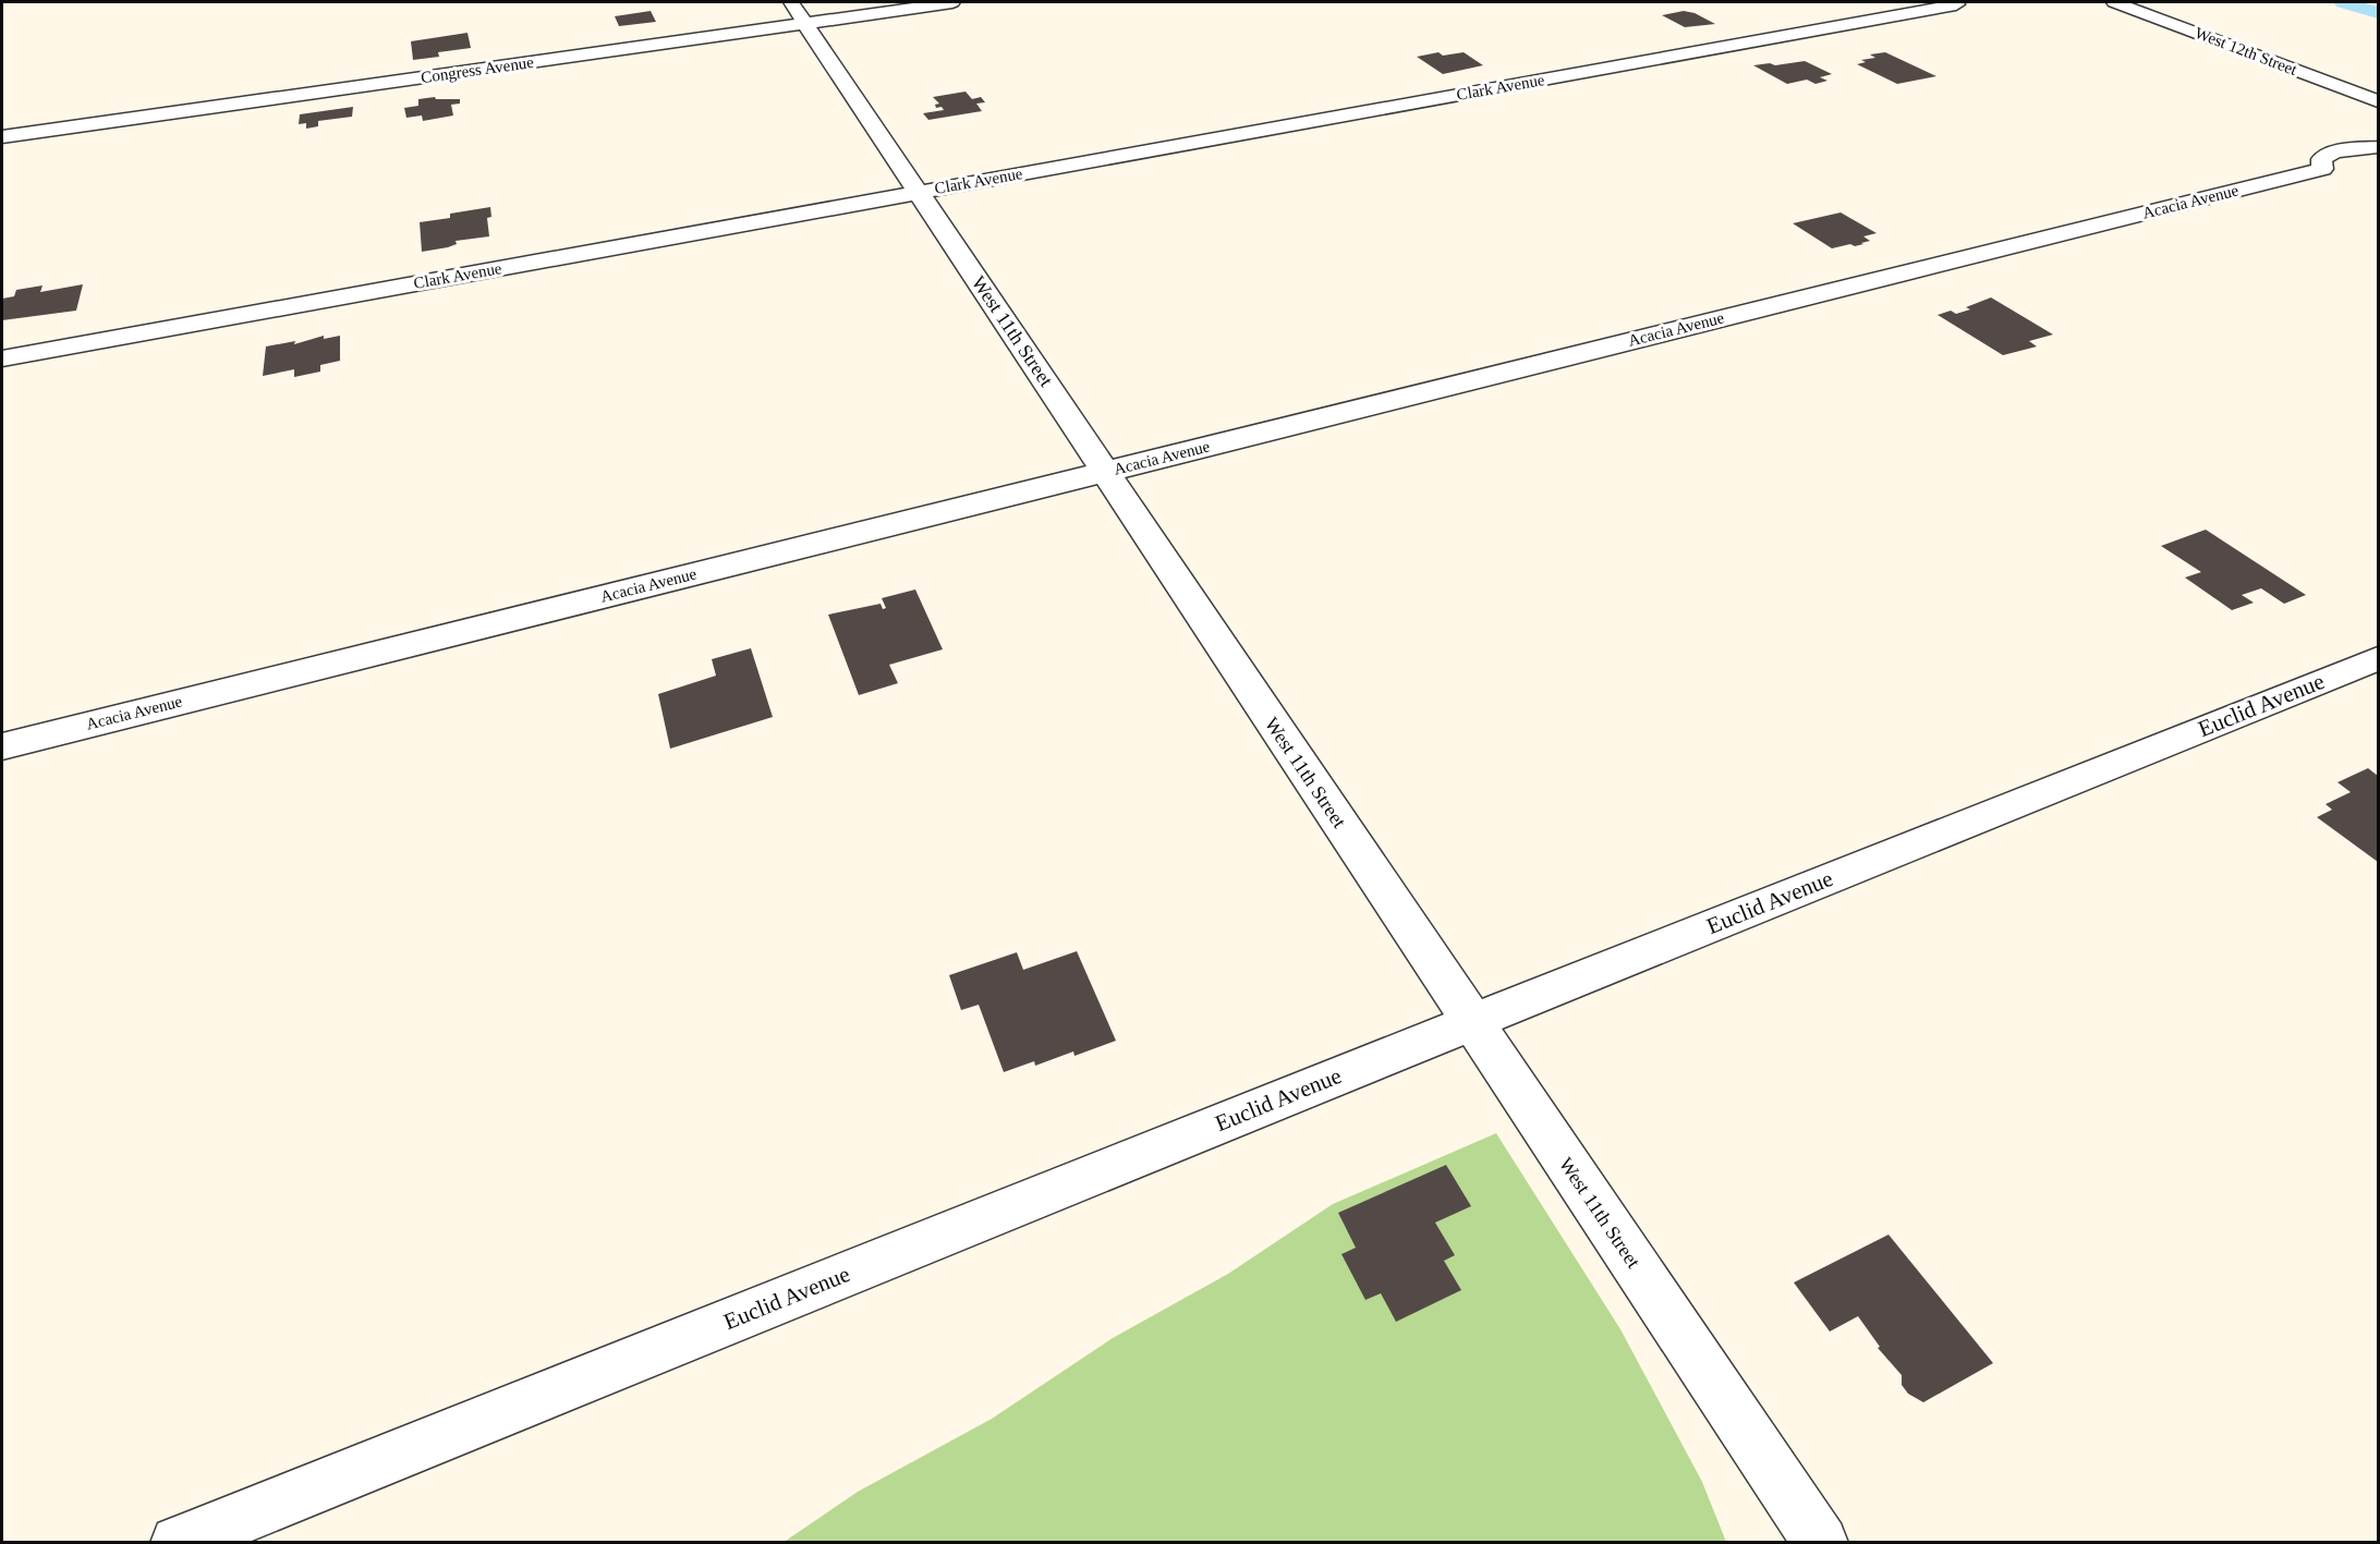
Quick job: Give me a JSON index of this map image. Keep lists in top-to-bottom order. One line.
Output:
{"streets":{"street":["West 12th Street","Congress Avenue","Clark Avenue","Acacia Avenue","West 11th Street","Euclid Avenue"]},"crossings":[["Congress Avenue","West 11th Street"],["Clark Avenue","West 11th Street"],["Acacia Avenue","West 11th Street"],["West 11th Street","Euclid Avenue"]]}
